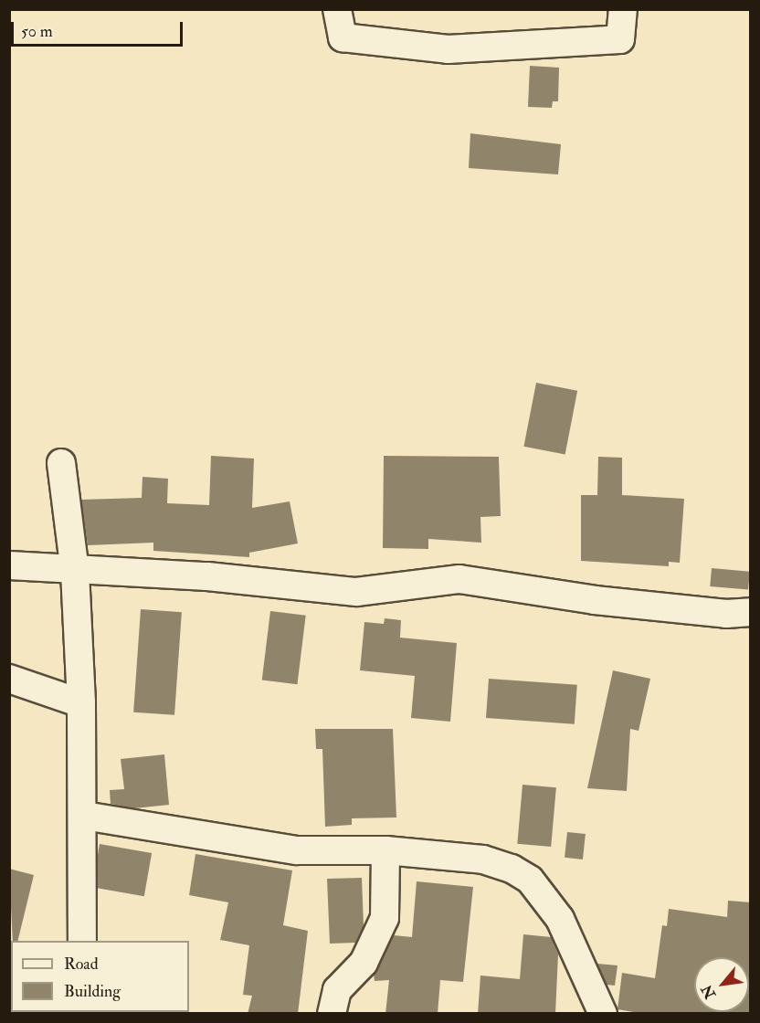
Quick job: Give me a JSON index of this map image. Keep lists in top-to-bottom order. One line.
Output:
{"legend":["Road","Building"],"scale_bar":"50 m","north":"bottom left"}
